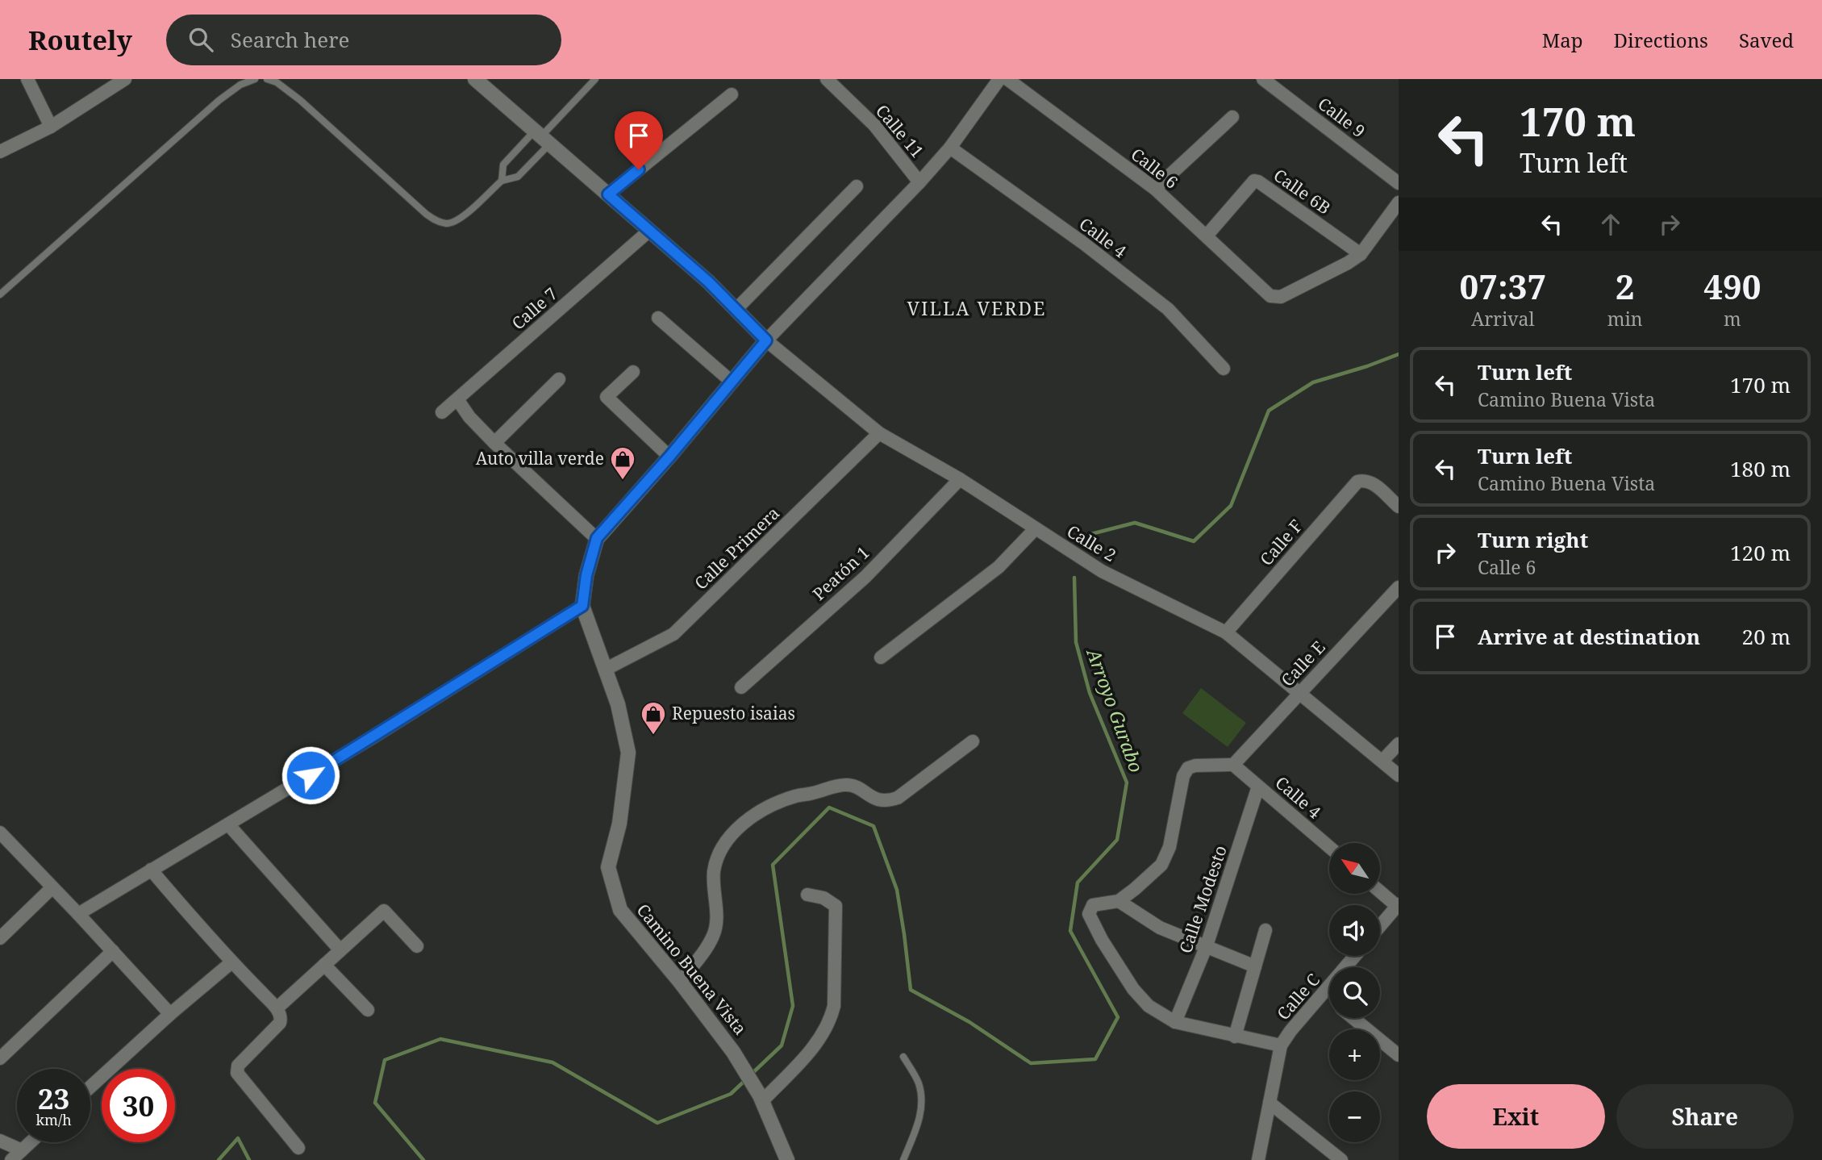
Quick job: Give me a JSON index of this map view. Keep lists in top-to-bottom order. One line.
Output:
{"streets":{"street":["Calle 9","Calle 11","Calle 6","Calle 6B","Calle 4","Calle 7","Calle F","Calle 2","Calle Primera","Peatón 1","Calle E","Calle Modesto","Camino Buena Vista","Calle C"]},"crossings":[["Calle 6","Calle 6B"],["Calle 4","Calle E"],["Calle 4","Calle Modesto"],["Calle F","Calle 2"],["Calle 2","Calle Primera"],["Calle 2","Peatón 1"],["Calle 2","Calle E"],["Calle 2","Camino Buena Vista"],["Calle Primera","Camino Buena Vista"]],"districts":["VILLA VERDE"],"water":["Arroyo Gurabo"],"places":{"shop":["Auto villa verde","Repuesto isaias"]},"north":"top left","page":{"header":"Routely","search":"Search here","nav":["Map","Directions","Saved"],"turn":["170 m","Turn left"],"eta":["07:37","Arrival","2","min","490","m"],"list":[{"name":"Turn left","note":"Camino Buena Vista","value":"170 m"},{"name":"Turn left","note":"Camino Buena Vista","value":"180 m"},{"name":"Turn right","note":"Calle 6","value":"120 m"},{"name":"Arrive at destination","value":"20 m"}],"map_buttons":["+","−"],"speed":"23 km/h","limit":"30","buttons":["Exit","Share"]}}
